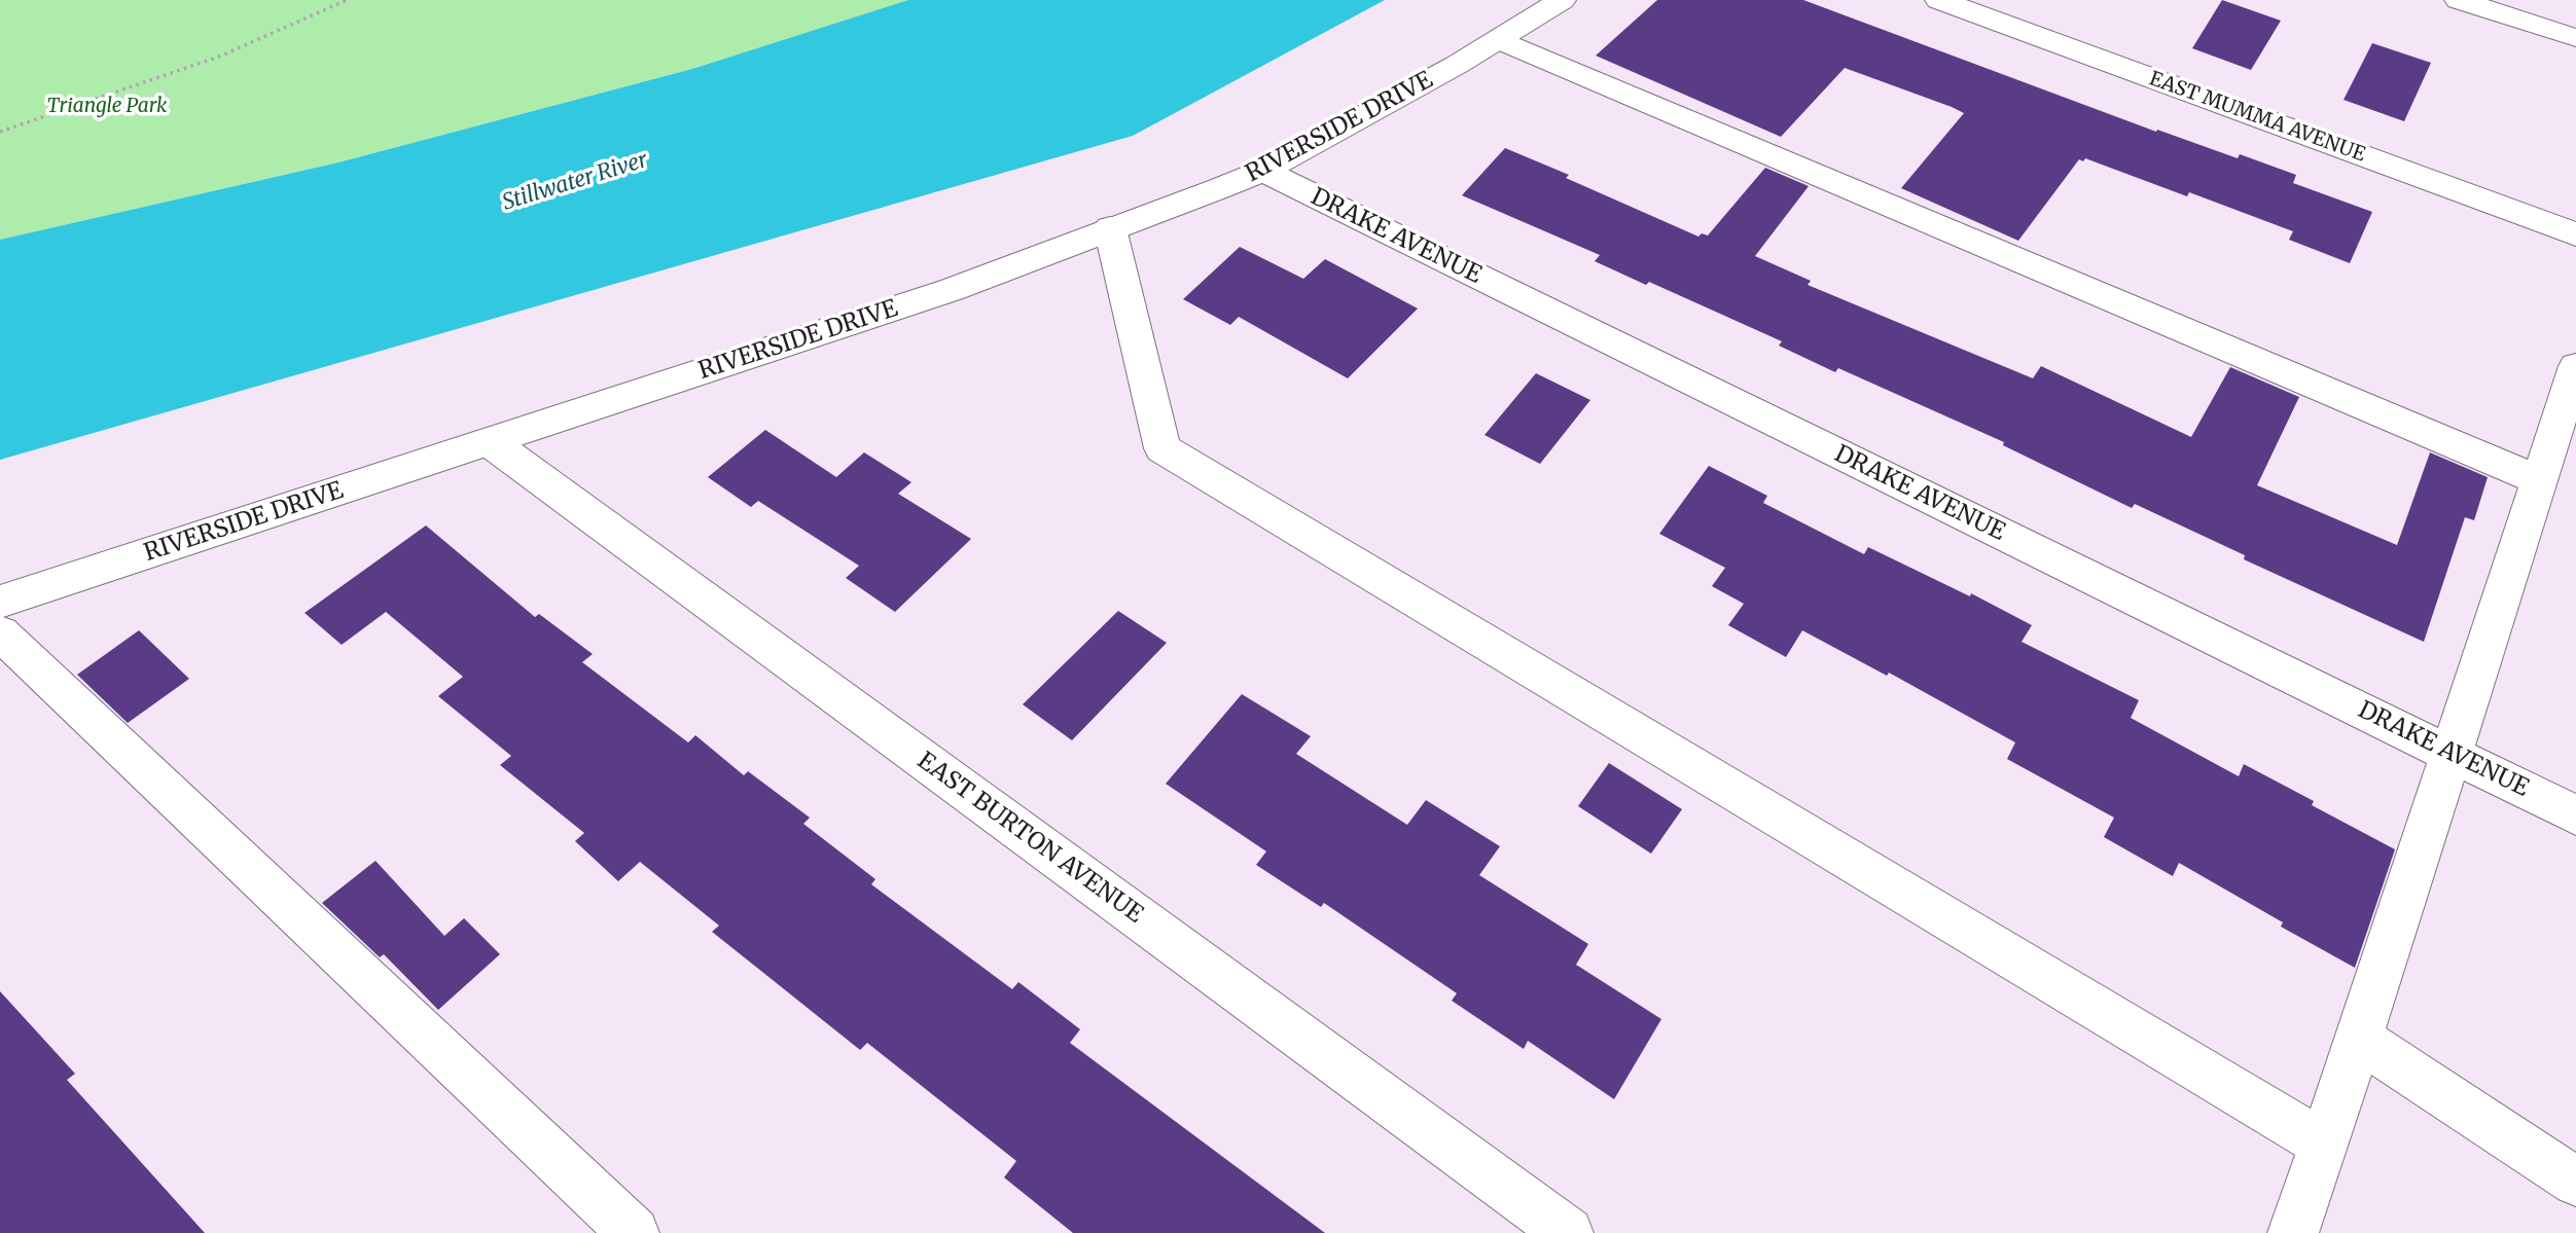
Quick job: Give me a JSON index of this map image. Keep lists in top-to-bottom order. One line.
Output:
{"streets":{"street":["EAST MUMMA AVENUE","RIVERSIDE DRIVE","DRAKE AVENUE","EAST BURTON AVENUE"]},"crossings":[["RIVERSIDE DRIVE","DRAKE AVENUE"],["RIVERSIDE DRIVE","EAST BURTON AVENUE"]],"water":["Stillwater River"],"parks":["Triangle Park"]}
